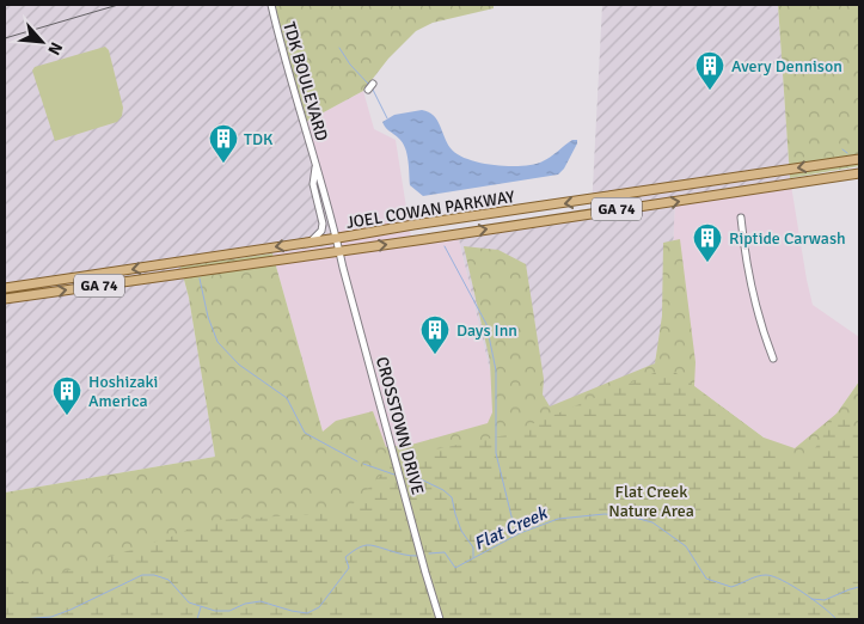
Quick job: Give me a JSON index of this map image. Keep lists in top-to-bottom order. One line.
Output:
{"streets":{"main road":["JOEL COWAN PARKWAY","GA 74"],"street":["TDK BOULEVARD","CROSSTOWN DRIVE"]},"crossings":[["TDK BOULEVARD","JOEL COWAN PARKWAY"],["TDK BOULEVARD","CROSSTOWN DRIVE"],["JOEL COWAN PARKWAY","CROSSTOWN DRIVE"]],"water":["Flat Creek"],"parks":["Flat Creek Nature Area"],"places":{"building":["Avery Dennison","TDK","Riptide Carwash","Days Inn","Hoshizaki America"]},"north":"bottom right"}
